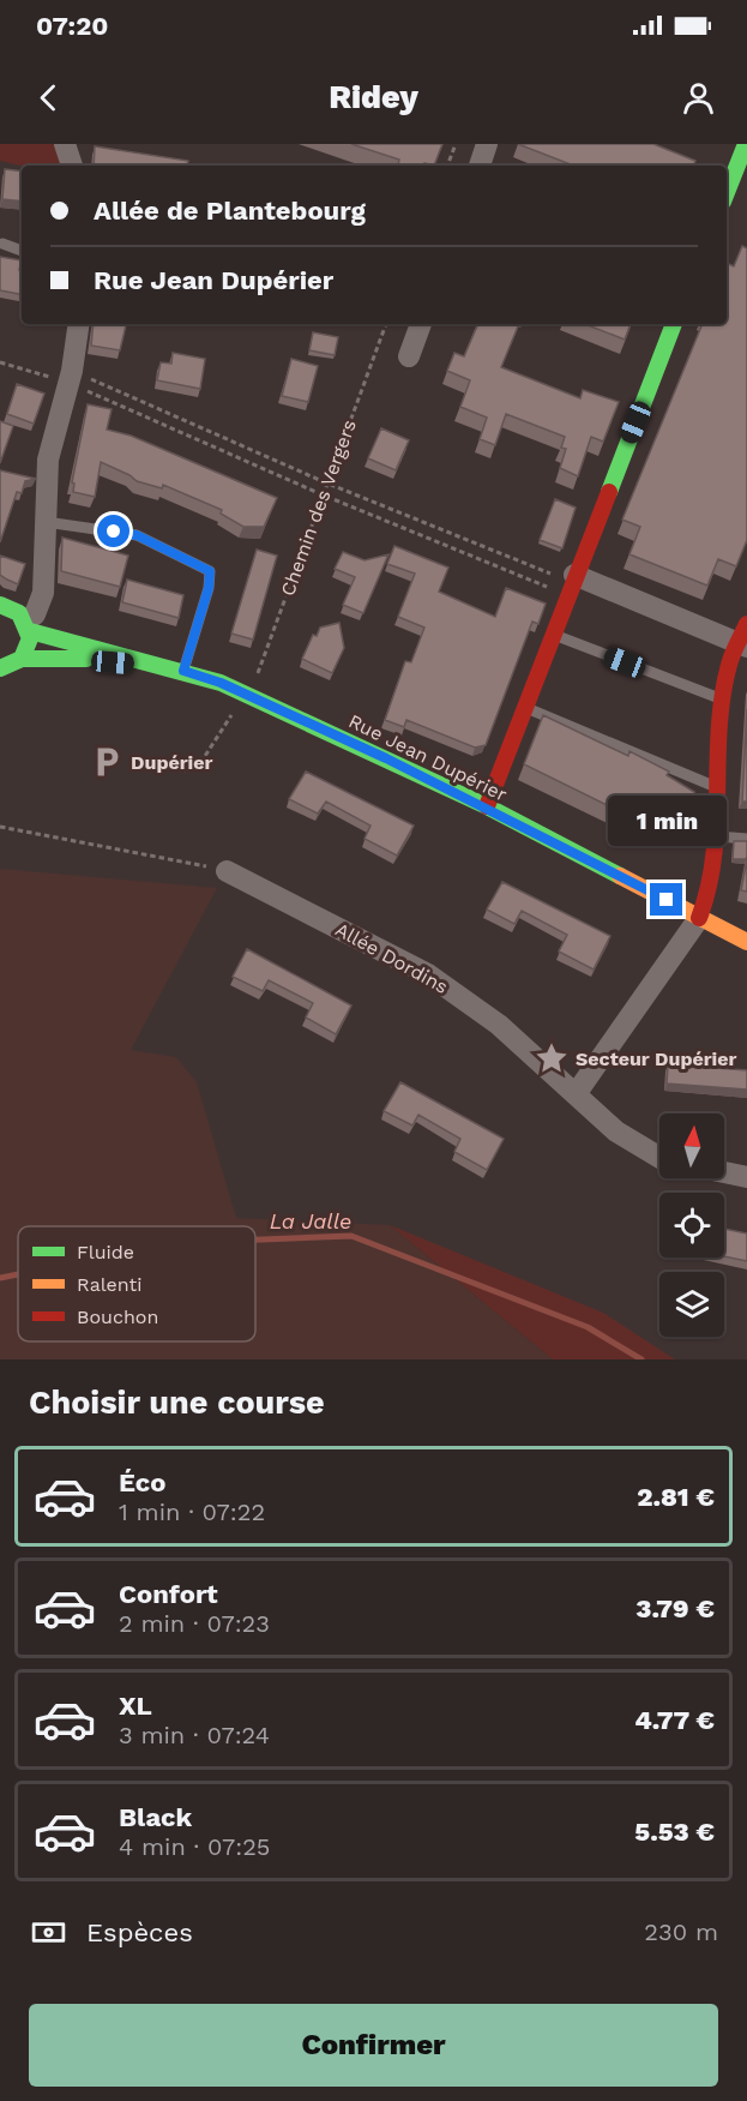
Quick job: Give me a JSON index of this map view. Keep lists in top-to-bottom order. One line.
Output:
{"streets":{"street":["Rue Jean Dupérier","Allée Dordins"],"path":["Chemin des Vergers"]},"crossings":[["Chemin des Vergers","Rue Jean Dupérier"]],"water":["La Jalle"],"places":{"parking":["Dupérier"],"place":["Secteur Dupérier"]},"legend":["Fluide","Ralenti","Bouchon"],"north":"top","page":{"status":"07:20","header":"Ridey","banner":["Allée de Plantebourg","Rue Jean Dupérier"],"bubble":"1 min","heading":"Choisir une course","list":[{"name":"Éco","note":"1 min · 07:22","value":"2.81 €"},{"name":"Confort","note":"2 min · 07:23","value":"3.79 €"},{"name":"XL","note":"3 min · 07:24","value":"4.77 €"},{"name":"Black","note":"4 min · 07:25","value":"5.53 €"}],"pay":["Espèces","230 m"],"buttons":"Confirmer"}}
